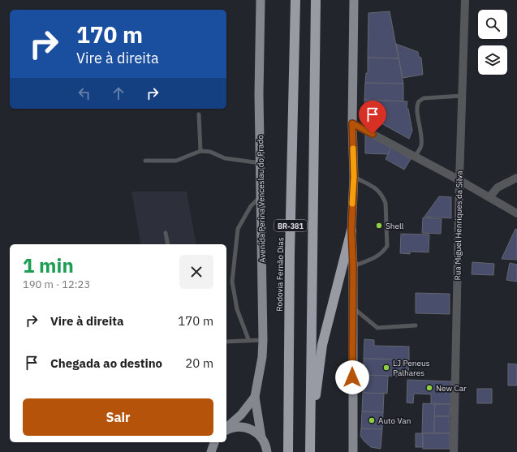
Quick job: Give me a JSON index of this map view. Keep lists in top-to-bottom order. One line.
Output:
{"streets":{"highway":["BR-381","Rodovia Fernão Dias"],"main road":["Avenida Perina Venceslau do Prado"],"street":["Rua Miguel Henriques da Silva"]},"places":["Shell","LJ Peneus Palhares","New Car","Auto Van"],"page":{"turn":["170 m","Vire à direita"],"heading":["1 min","190 m · 12:23"],"list":[{"name":"Vire à direita","value":"170 m"},{"name":"Chegada ao destino","value":"20 m"}],"buttons":"Sair"}}
